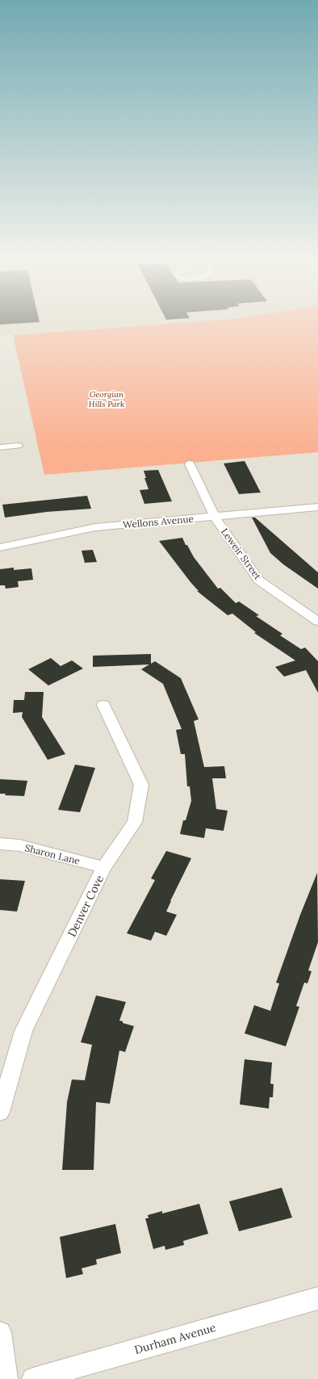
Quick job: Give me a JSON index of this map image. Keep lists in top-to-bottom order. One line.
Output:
{"streets":{"street":["Wellons Avenue","Leweir Street","Sharon Lane","Denver Cove","Durham Avenue"]},"crossings":[["Wellons Avenue","Leweir Street"],["Sharon Lane","Denver Cove"]],"parks":["Georgian Hills Park"]}
